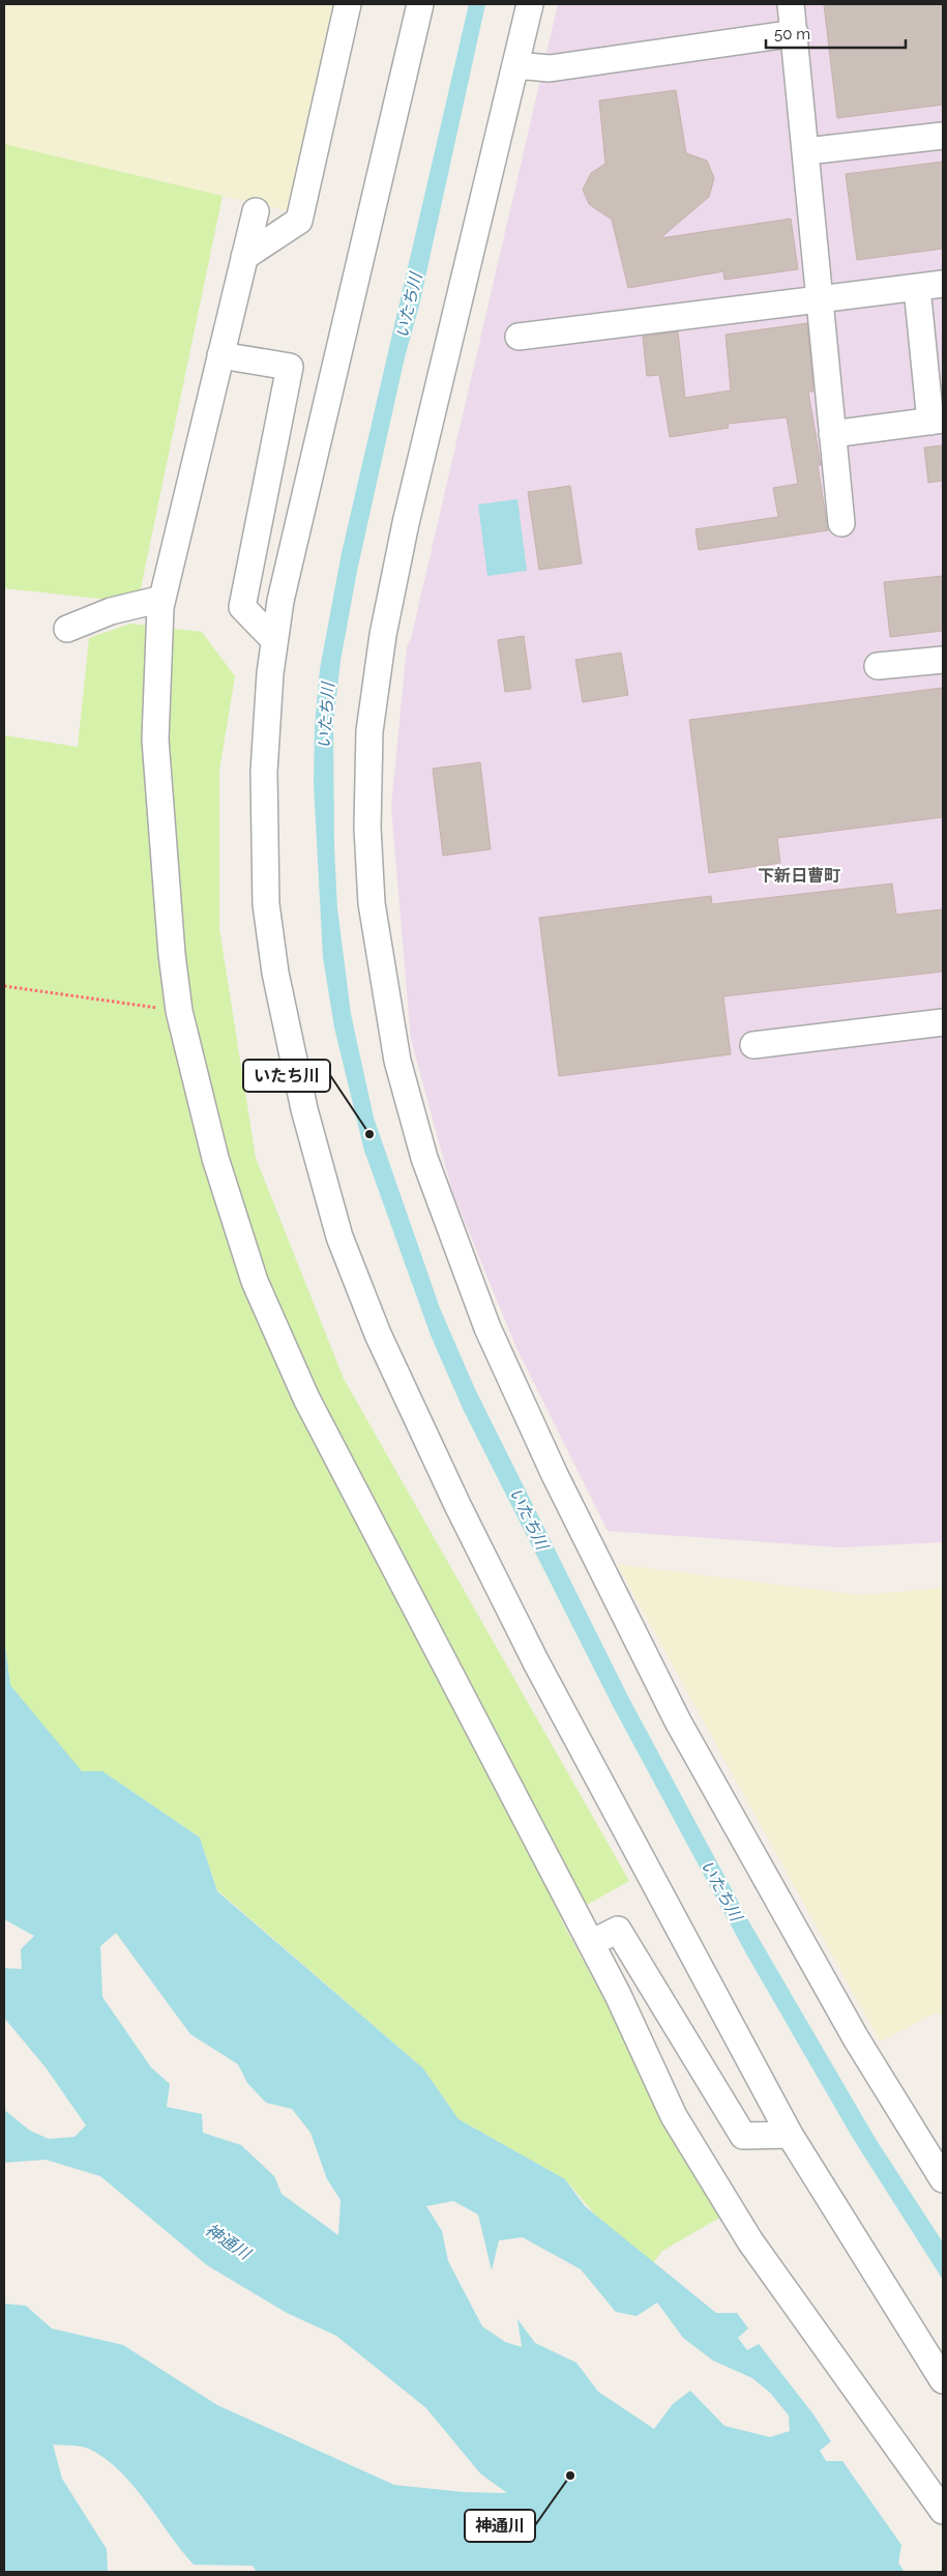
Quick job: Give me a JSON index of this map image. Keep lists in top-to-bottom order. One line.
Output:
{"districts":["下新日曹町"],"water":["いたち川","神通川"],"places":["いたち川","神通川"],"scale_bar":"50 m"}
